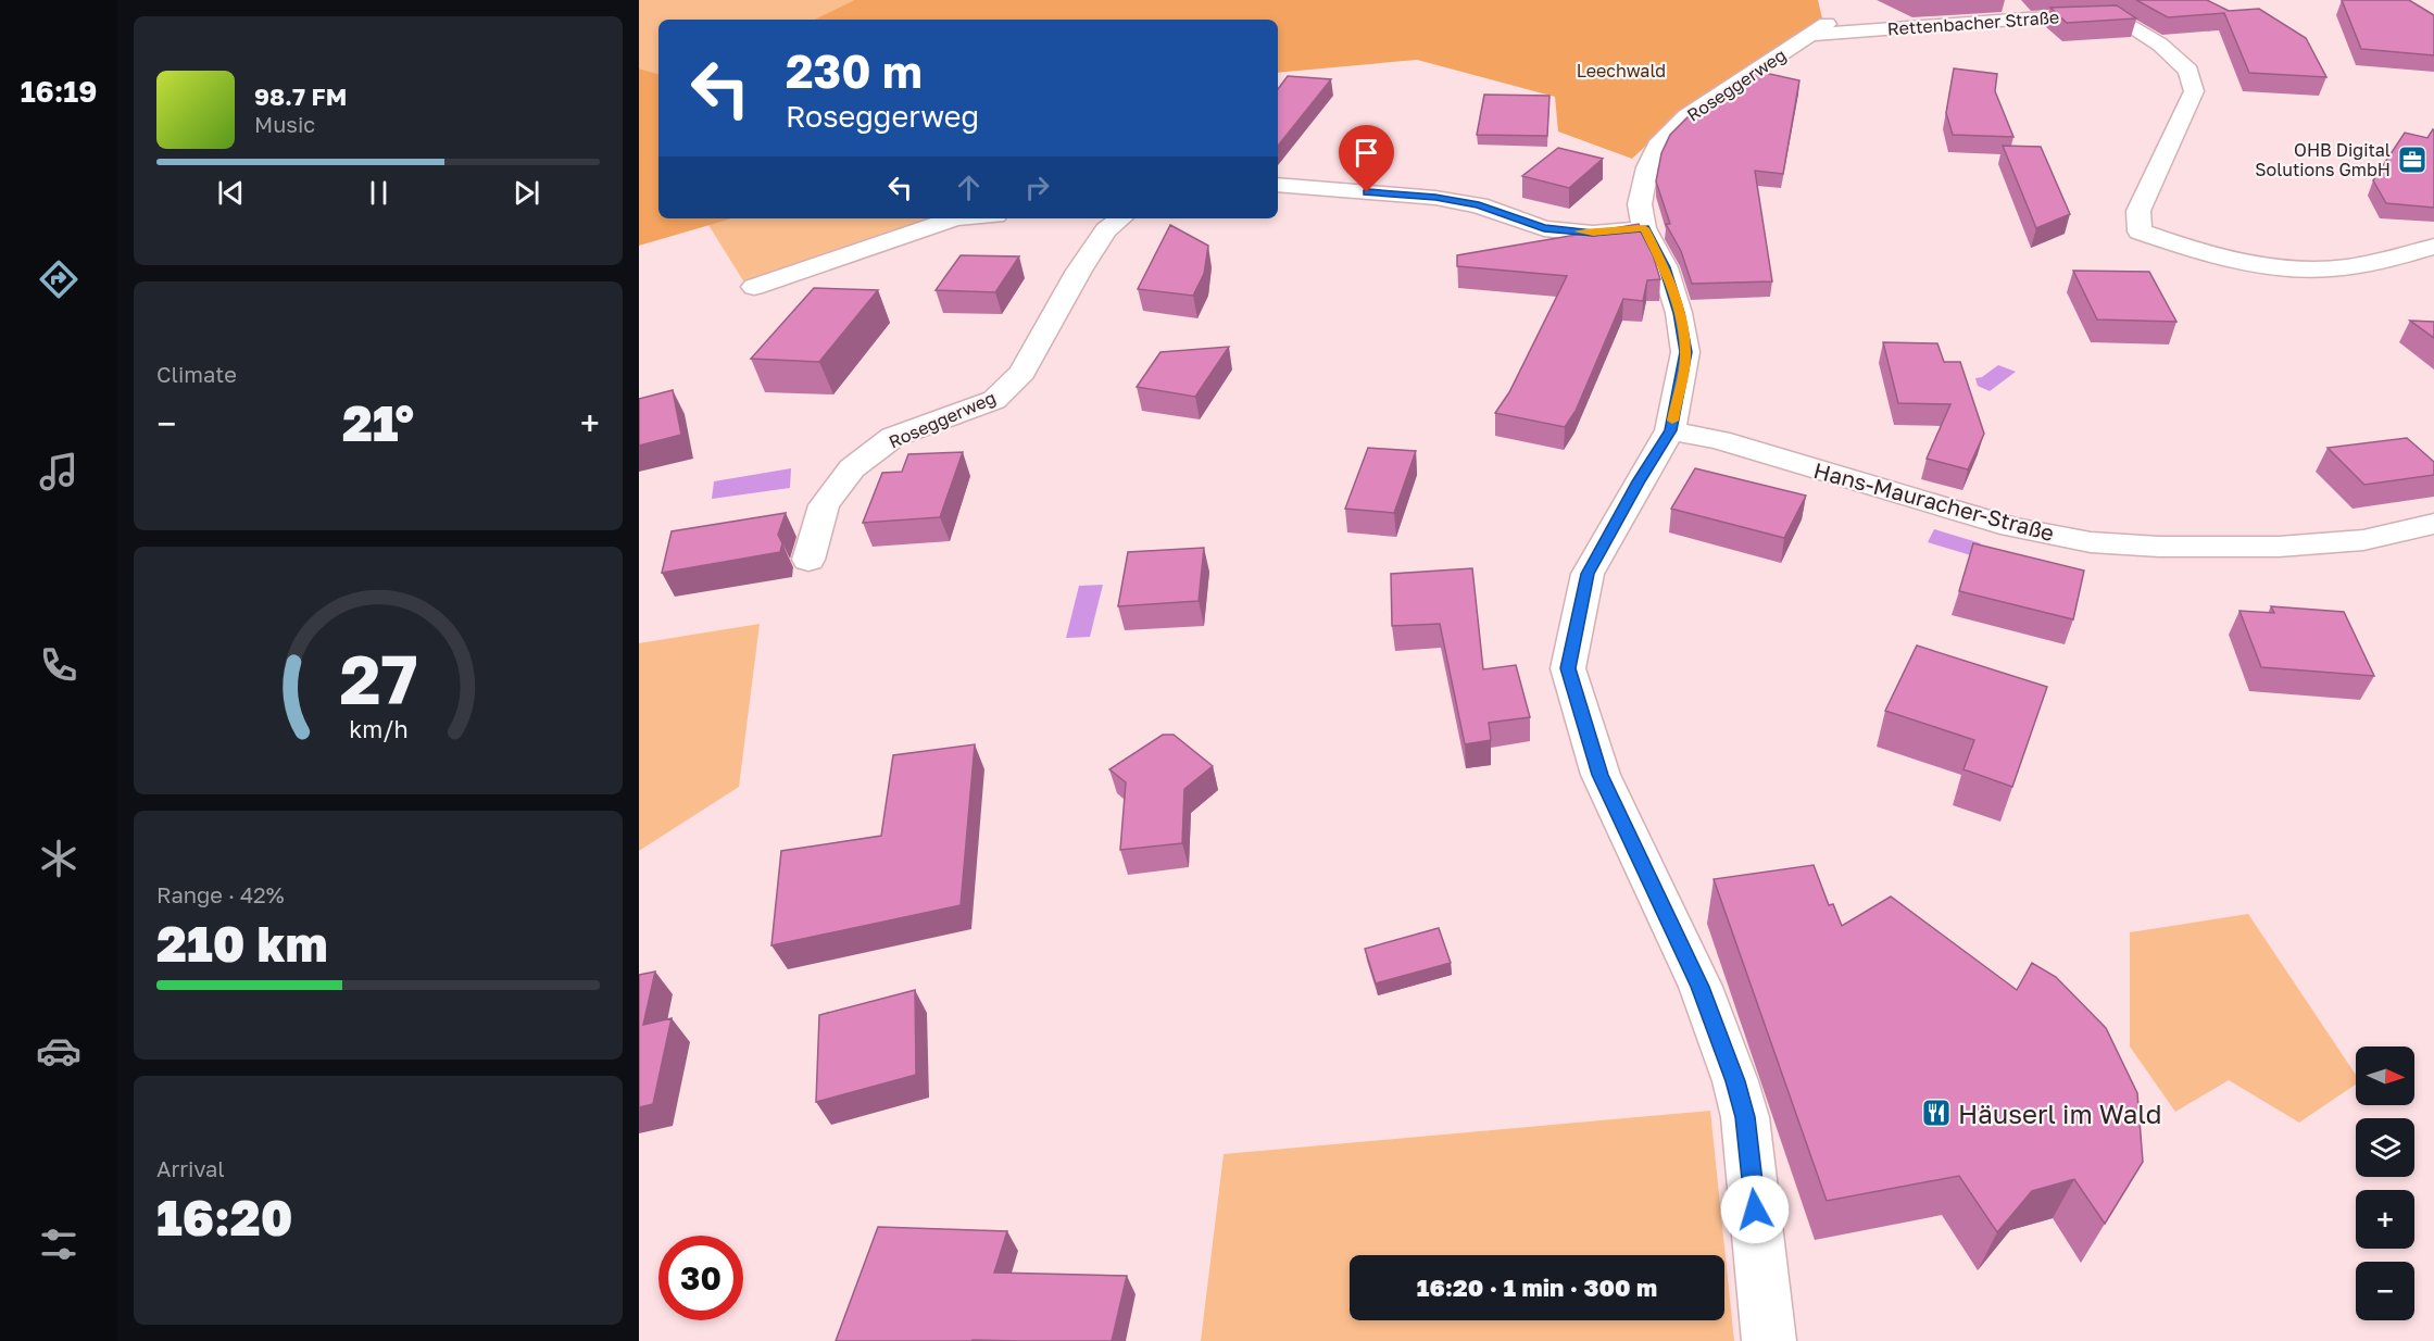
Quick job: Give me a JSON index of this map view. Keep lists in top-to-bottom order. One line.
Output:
{"streets":{"street":["Rettenbacher Straße","Roseggerweg","Hans-Mauracher-Straße"]},"crossings":[["Rettenbacher Straße","Roseggerweg"],["Roseggerweg","Hans-Mauracher-Straße"]],"parks":["Leechwald"],"places":{"office":["OHB Digital Solutions GmbH"],"restaurant":["Häuserl im Wald"]},"north":"right","page":{"tabs":"16:19","turn":["230 m","Roseggerweg"],"song":["98.7 FM","Music"],"tile":["Climate",["Range · 42%","210 km"],["Arrival","16:20"]],"heat":["−","21°","+"],"map_buttons":["+","−"],"limit":"30","trip":"16:20 · 1 min · 300 m","gauge":["27","km/h"]}}
